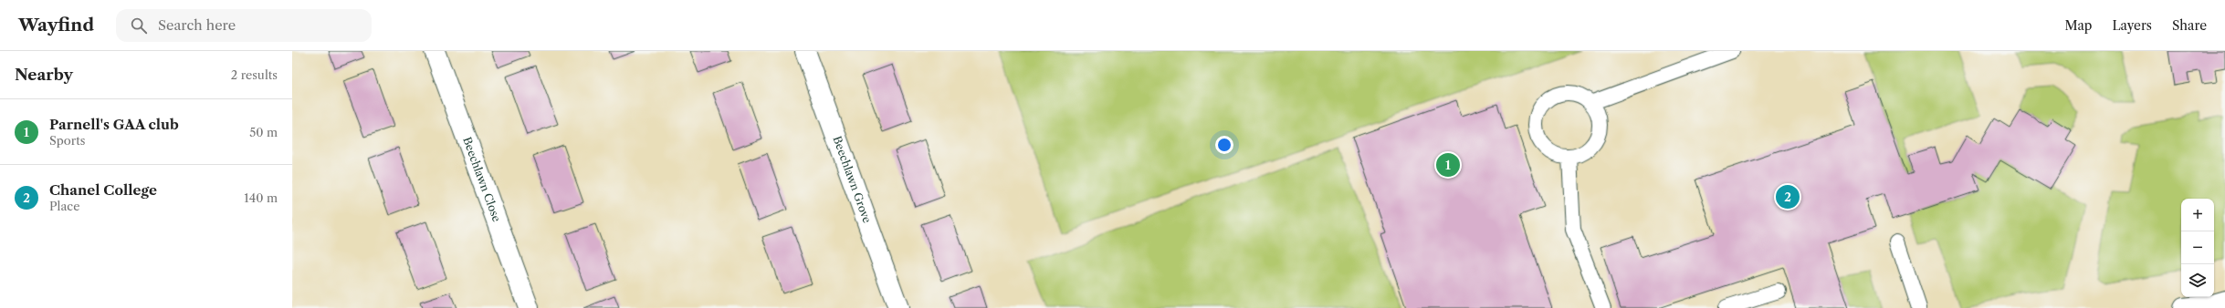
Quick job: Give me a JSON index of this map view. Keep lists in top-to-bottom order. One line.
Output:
{"streets":{"street":["Beechlawn Close","Beechlawn Grove"]},"page":{"header":"Wayfind","search":"Search here","nav":["Map","Layers","Share"],"heading":["Nearby","2 results"],"list":[{"mark":"1","name":"Parnell's GAA club","note":"Sports","value":"50 m"},{"mark":"2","name":"Chanel College","note":"Place","value":"140 m"}],"pins":["1","2"],"map_buttons":["+","−"]}}
